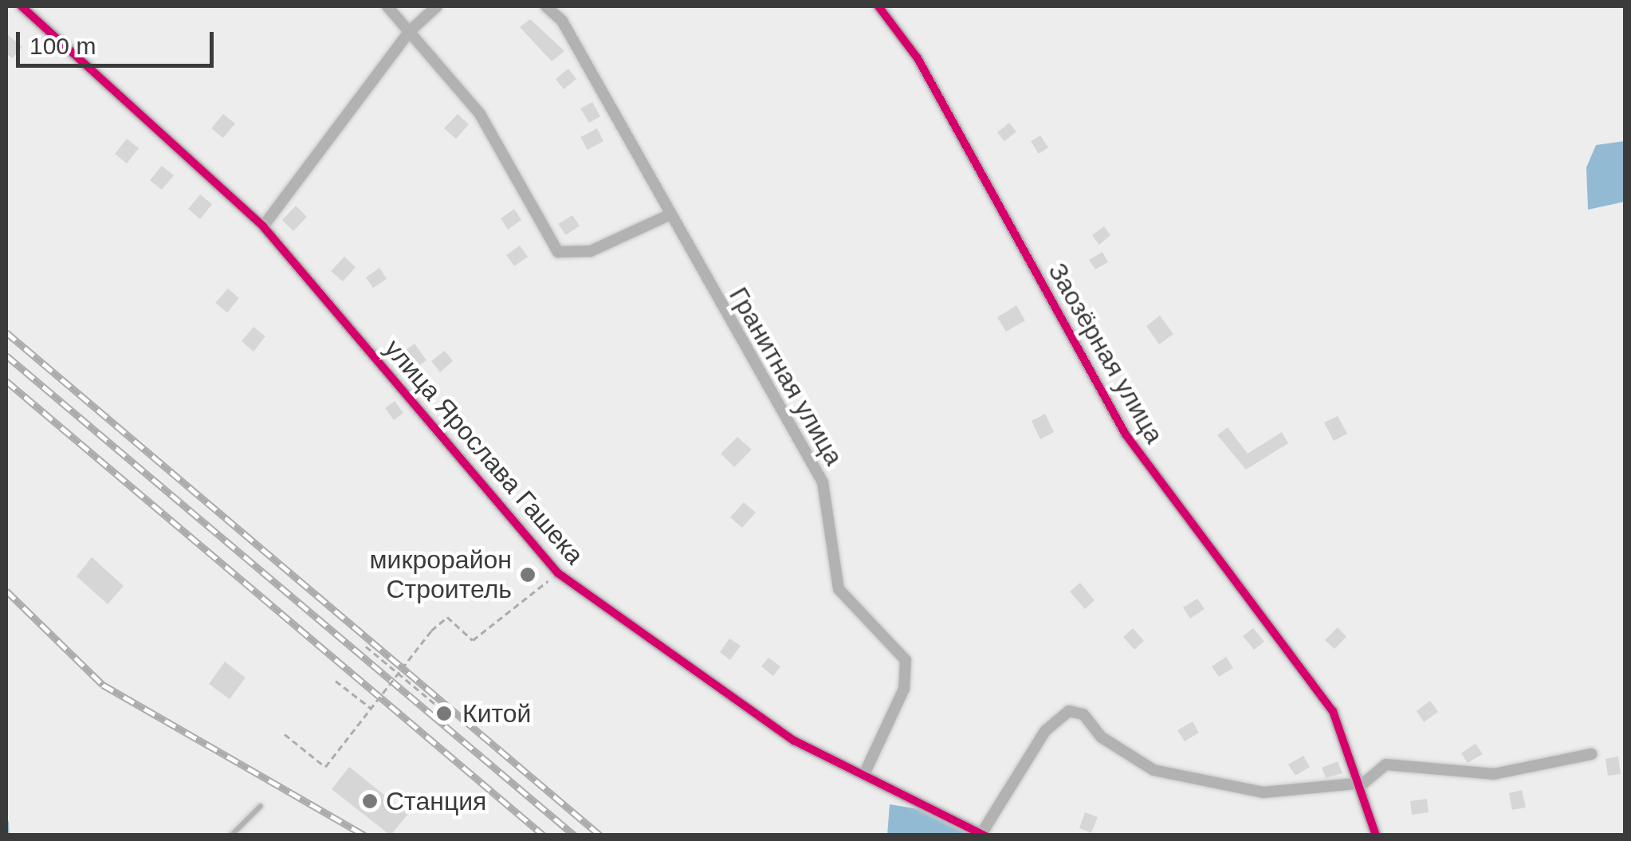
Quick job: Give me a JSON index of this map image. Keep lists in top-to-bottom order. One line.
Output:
{"streets":{"street":["Заозёрная улица","Гранитная улица","улица Ярослава Гашека"]},"crossings":[["Гранитная улица","улица Ярослава Гашека"]],"places":["микрорайон Строитель","Китой","Станция"],"scale_bar":"100 m"}
